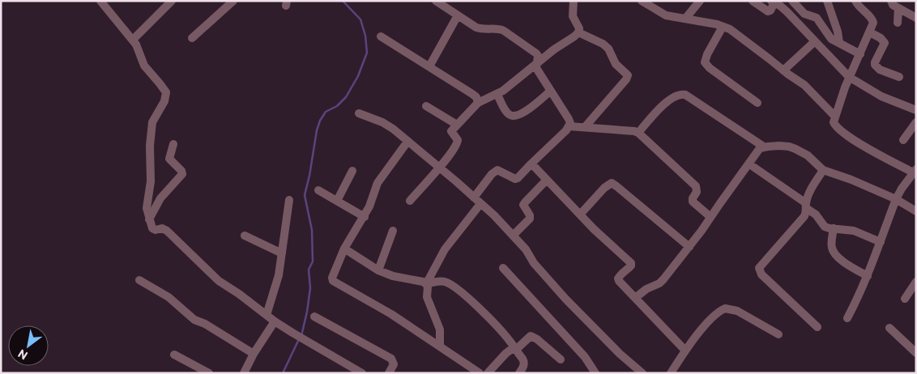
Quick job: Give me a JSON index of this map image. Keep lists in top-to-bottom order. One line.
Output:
{"north":"bottom left"}
